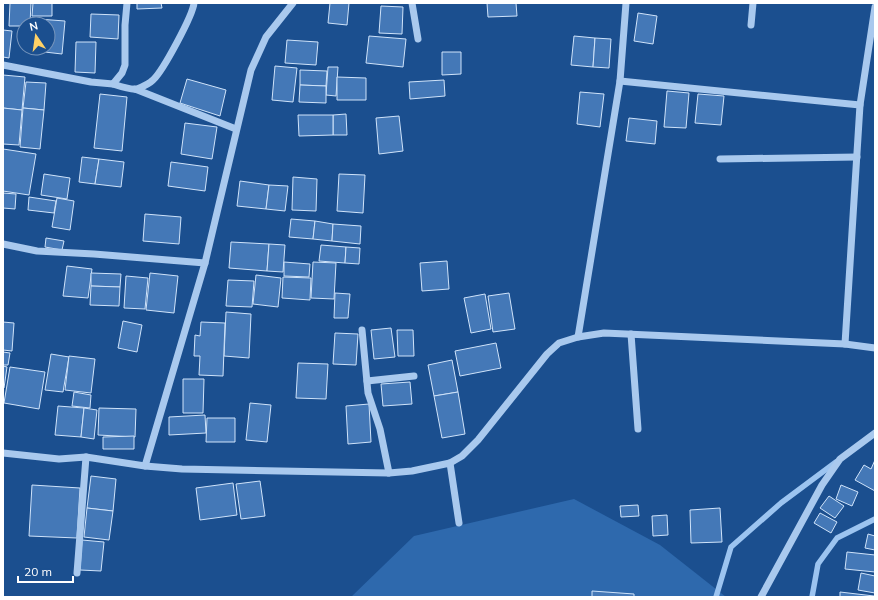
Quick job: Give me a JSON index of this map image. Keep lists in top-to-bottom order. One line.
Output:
{"scale_bar":"20 m","north":"top"}
